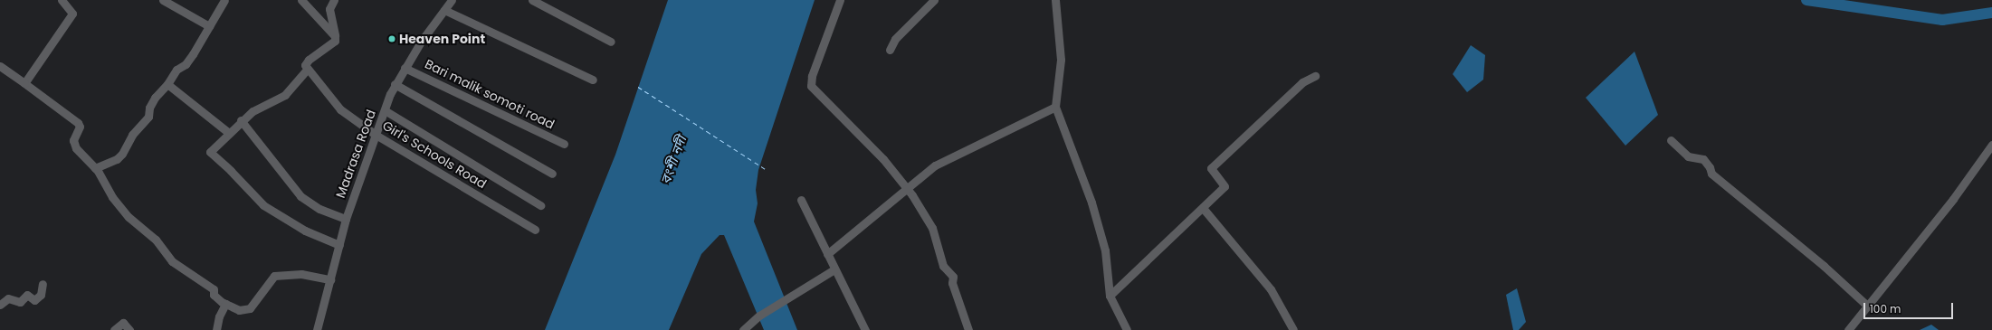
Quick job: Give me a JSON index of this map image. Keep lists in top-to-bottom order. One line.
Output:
{"streets":{"street":["Bari malik somoti road","Madrasa Road","Girl's Schools Road"]},"crossings":[["Bari malik somoti road","Madrasa Road"],["Madrasa Road","Girl's Schools Road"]],"water":["বংশী নদী"],"places":["Heaven Point"],"scale_bar":"100 m"}
